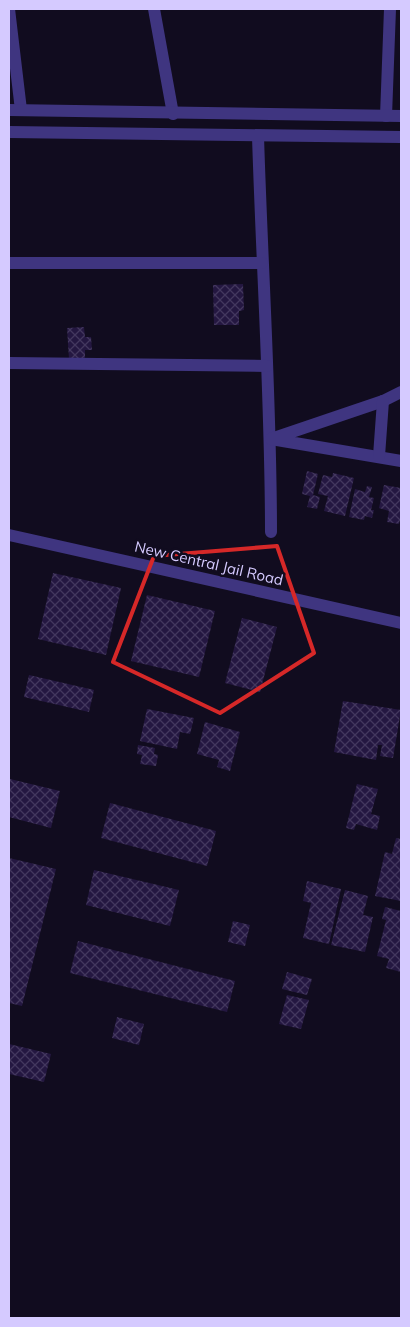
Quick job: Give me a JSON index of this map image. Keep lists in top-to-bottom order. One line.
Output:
{"streets":{"street":["New Central Jail Road"]}}
